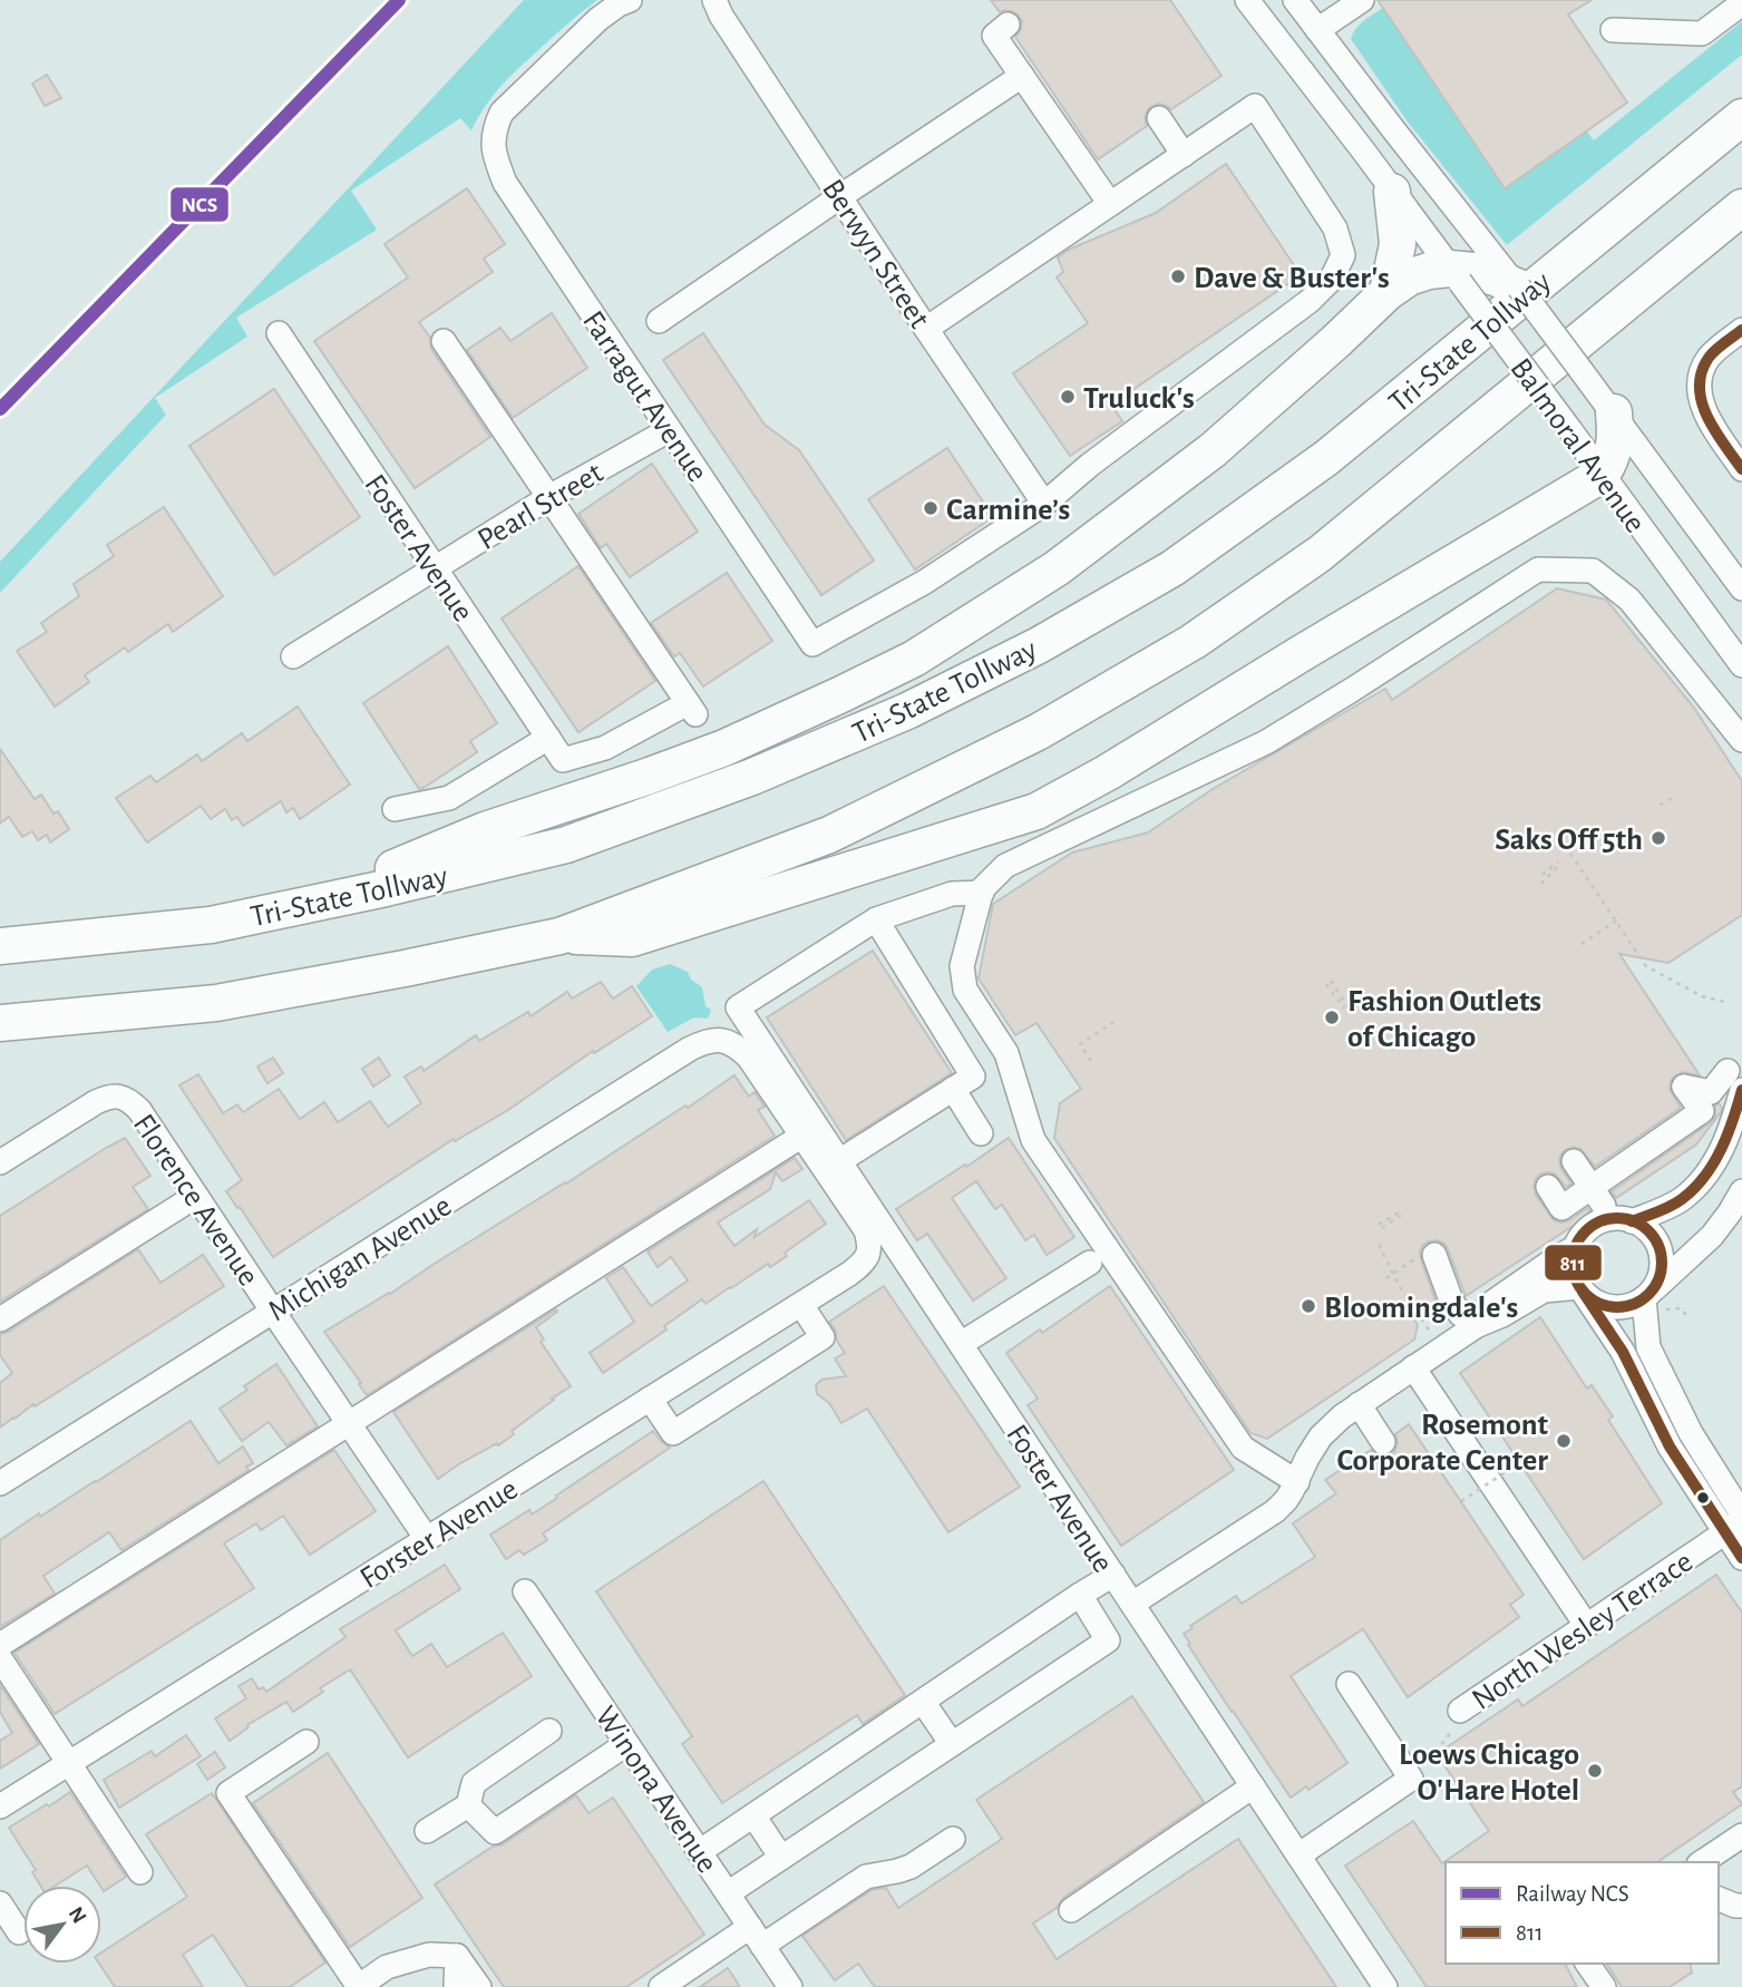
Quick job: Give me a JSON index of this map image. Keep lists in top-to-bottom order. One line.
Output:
{"streets":{"highway":["Tri-State Tollway"],"street":["Berwyn Street","Farragut Avenue","Balmoral Avenue","Pearl Street","Foster Avenue","Florence Avenue","Michigan Avenue","Forster Avenue","North Wesley Terrace","Winona Avenue"]},"crossings":[["Berwyn Street","Farragut Avenue"],["Farragut Avenue","Pearl Street"],["Pearl Street","Foster Avenue"],["Florence Avenue","Michigan Avenue"],["Florence Avenue","Forster Avenue"],["Michigan Avenue","Forster Avenue"]],"places":["Dave & Buster's","Truluck's","Carmine’s","Saks Off 5th","Fashion Outlets of Chicago","Bloomingdale's","Rosemont Corporate Center","Loews Chicago O'Hare Hotel"],"lines":["rail line NCS","transit line 811"],"legend":["Railway NCS","811"],"north":"top right"}
